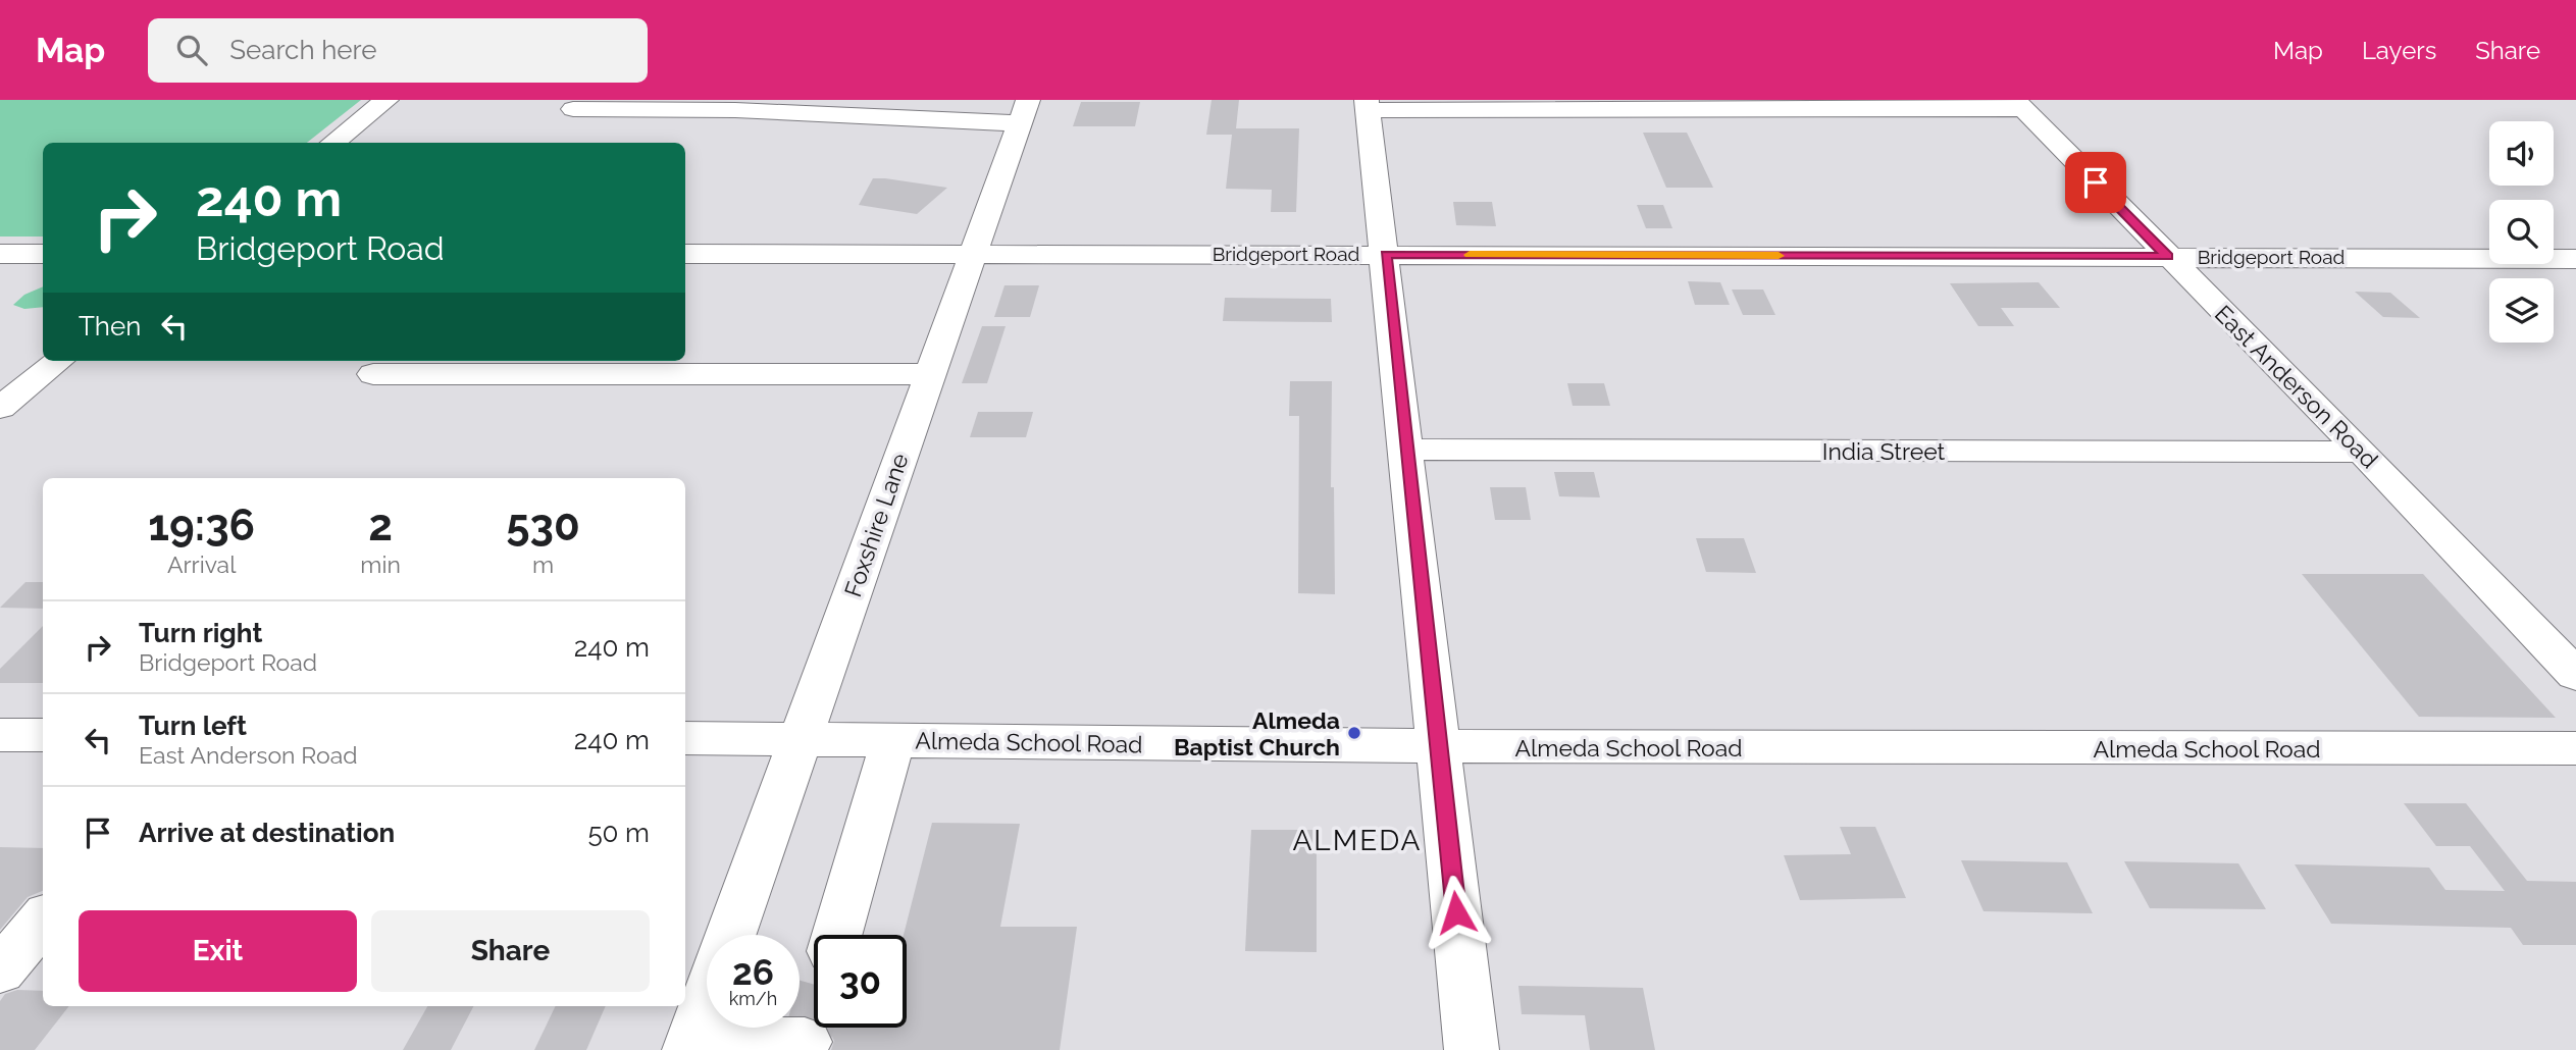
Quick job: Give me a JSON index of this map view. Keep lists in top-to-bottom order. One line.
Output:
{"streets":{"street":["Bridgeport Road","East Anderson Road","India Street","Foxshire Lane","Almeda School Road"]},"crossings":[["Bridgeport Road","East Anderson Road"],["Bridgeport Road","Foxshire Lane"],["East Anderson Road","India Street"],["Foxshire Lane","Almeda School Road"]],"districts":["ALMEDA"],"places":["Almeda Baptist Church"],"page":{"header":"Map","search":"Search here","nav":["Map","Layers","Share"],"turn":["240 m","Bridgeport Road"],"then":"Then","eta":["19:36","Arrival","2","min","530","m"],"list":[{"name":"Turn right","note":"Bridgeport Road","value":"240 m"},{"name":"Turn left","note":"East Anderson Road","value":"240 m"},{"name":"Arrive at destination","value":"50 m"}],"buttons":["Exit","Share"],"speed":"26 km/h","limit":"30"}}
